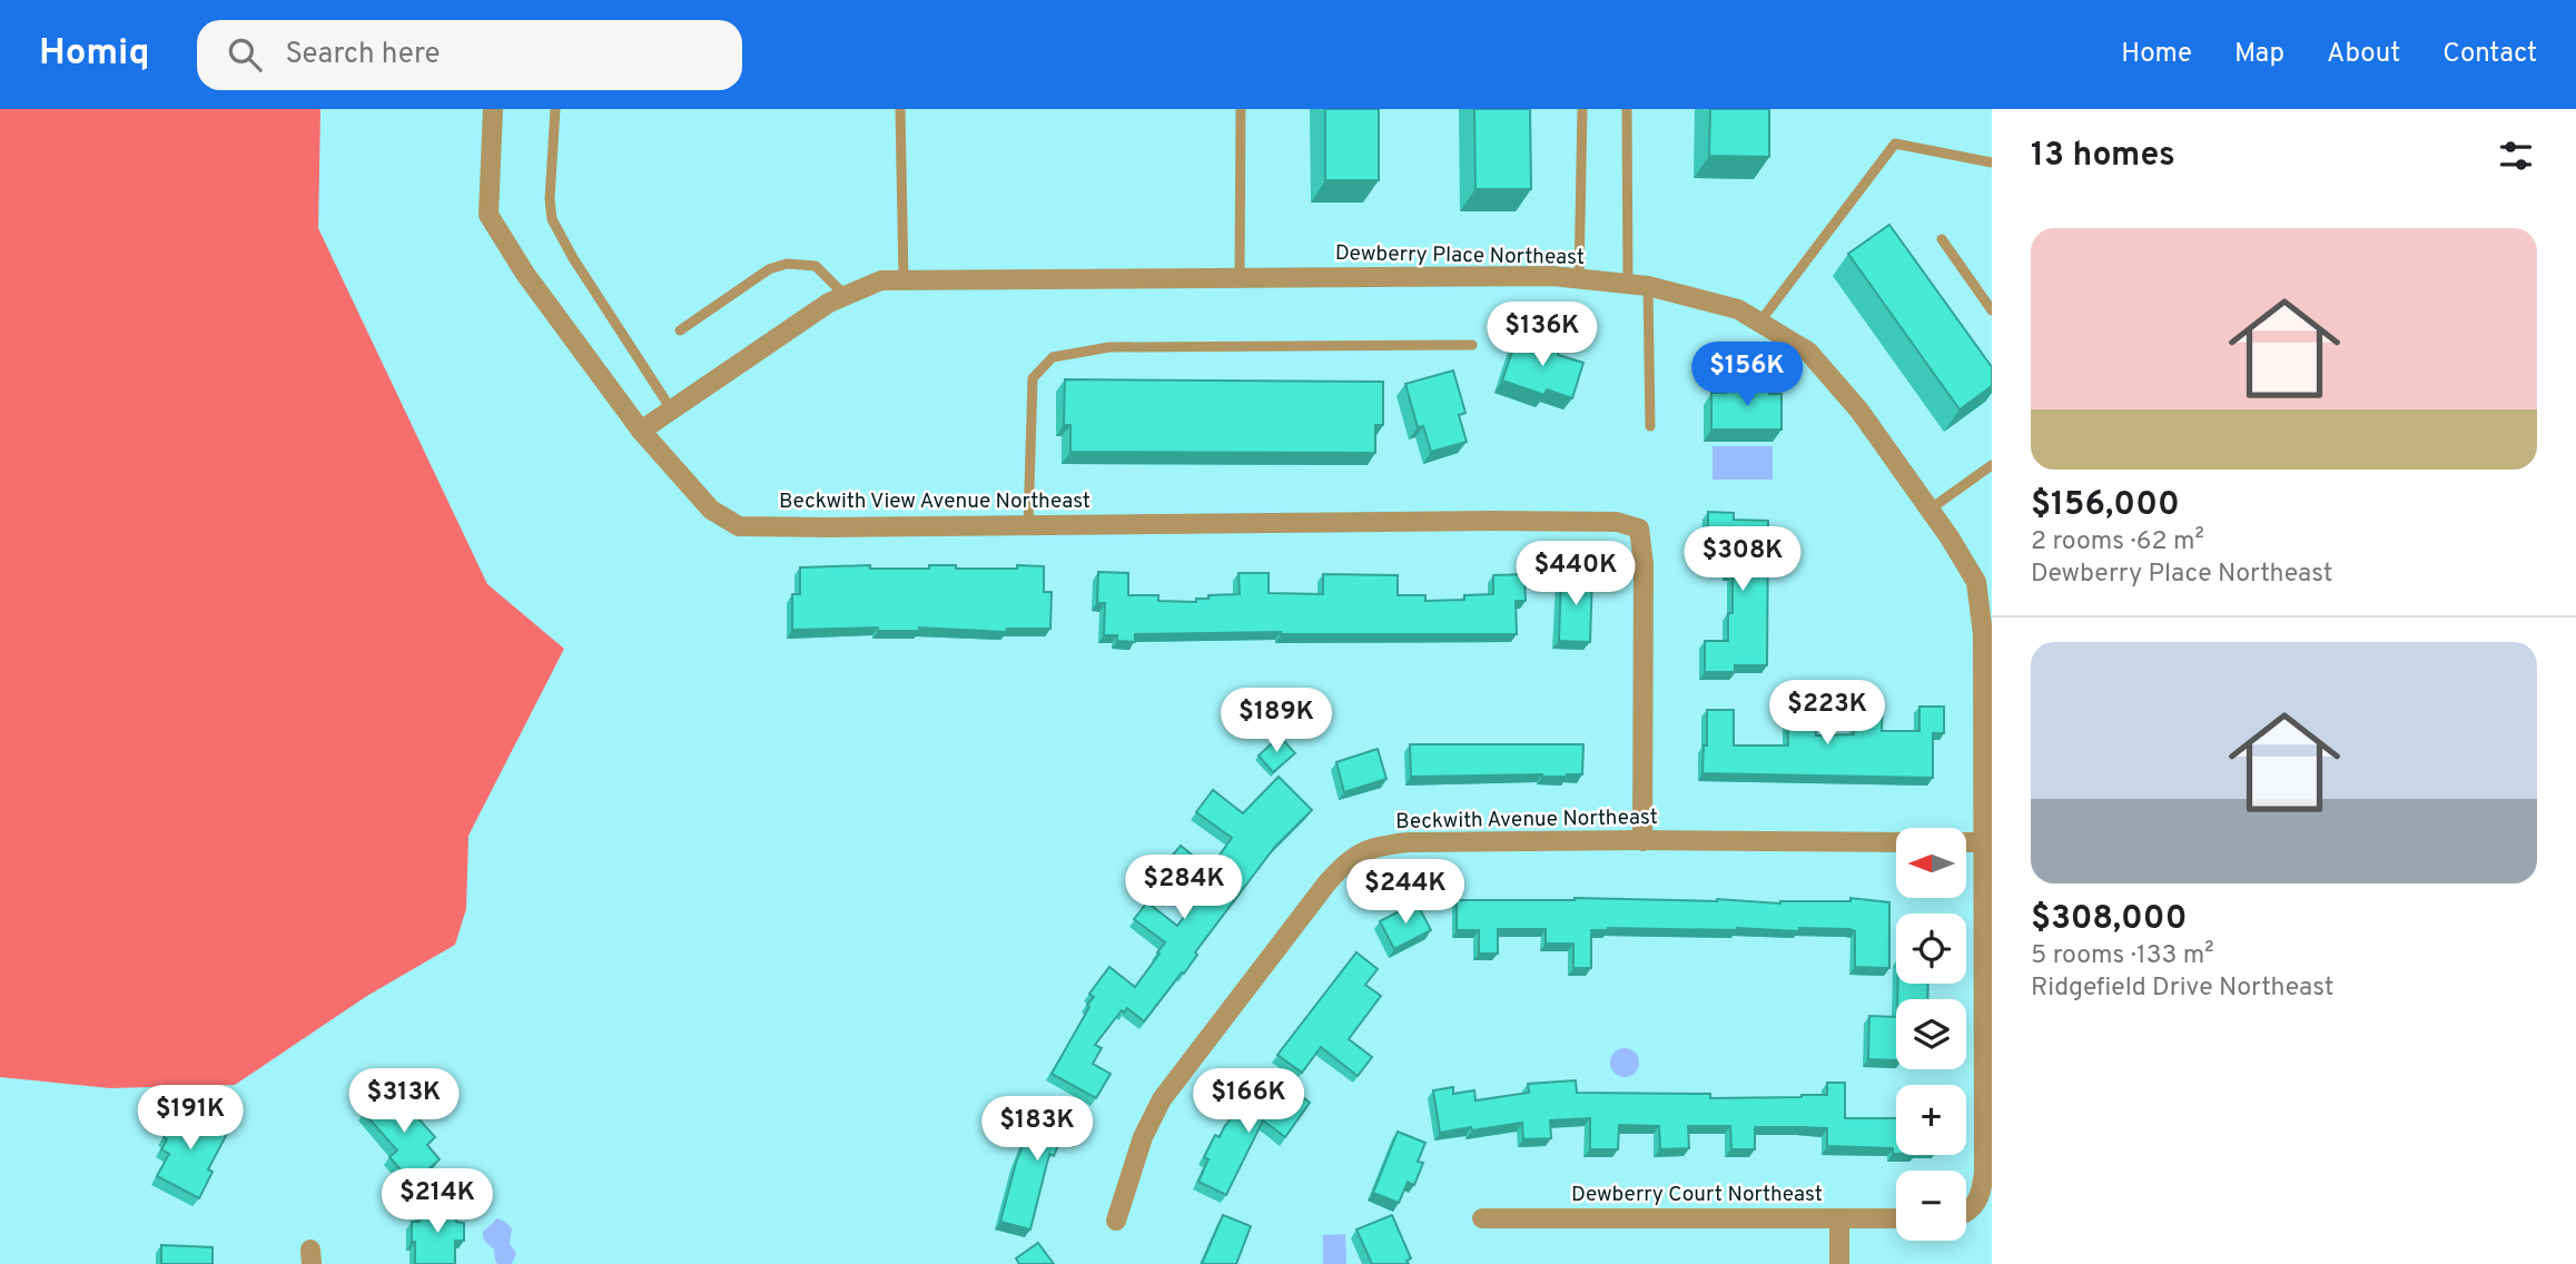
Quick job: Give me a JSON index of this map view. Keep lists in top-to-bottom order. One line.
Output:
{"streets":{"street":["Dewberry Place Northeast","Beckwith View Avenue Northeast","Beckwith Avenue Northeast","Dewberry Court Northeast"]},"crossings":[["Dewberry Place Northeast","Beckwith View Avenue Northeast"],["Beckwith View Avenue Northeast","Beckwith Avenue Northeast"]],"north":"left","page":{"header":"Homiq","search":"Search here","nav":["Home","Map","About","Contact"],"heading":"13 homes","list":[{"name":"$156,000","note":"2 rooms · 62 m² · Dewberry Place Northeast"},{"name":"$308,000","note":"5 rooms · 133 m² · Ridgefield Drive Northeast"}],"price":["$136K","$156K","$308K","$440K","$223K","$189K","$284K","$244K","$313K","$166K","$191K","$183K","$214K"],"map_buttons":["+","−"]}}
